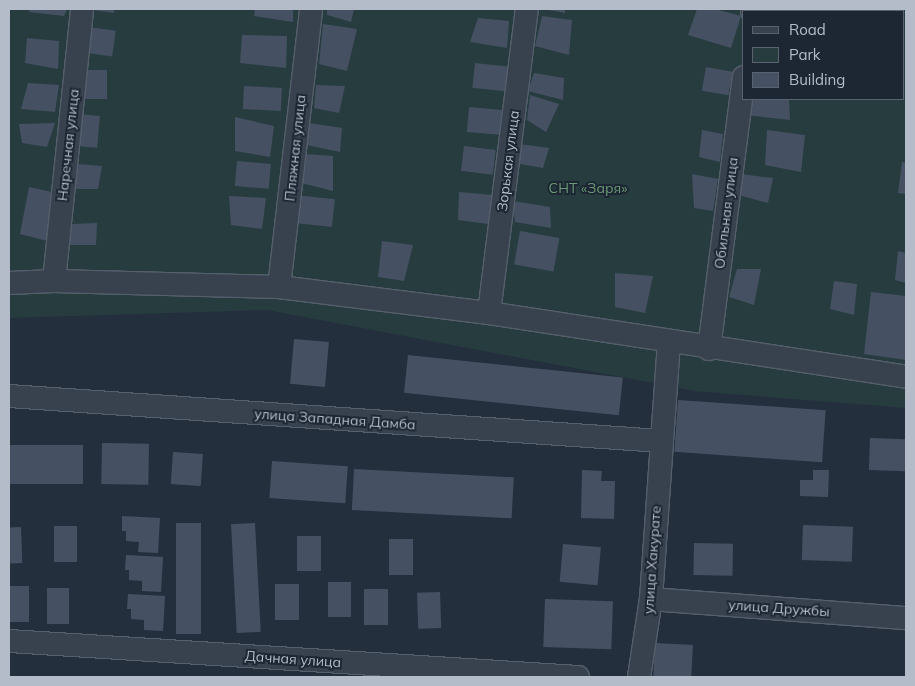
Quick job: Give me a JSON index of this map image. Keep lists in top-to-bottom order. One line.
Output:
{"streets":{"street":["Наречная улица","Пляжная улица","Зорькая улица","Обильная улица","улица Западная Дамба","улица Хакурате","улица Дружбы","Дачная улица"]},"crossings":[["улица Западная Дамба","улица Хакурате"],["улица Хакурате","улица Дружбы"]],"parks":["СНТ «Заря»"],"legend":["Road","Park","Building"]}
